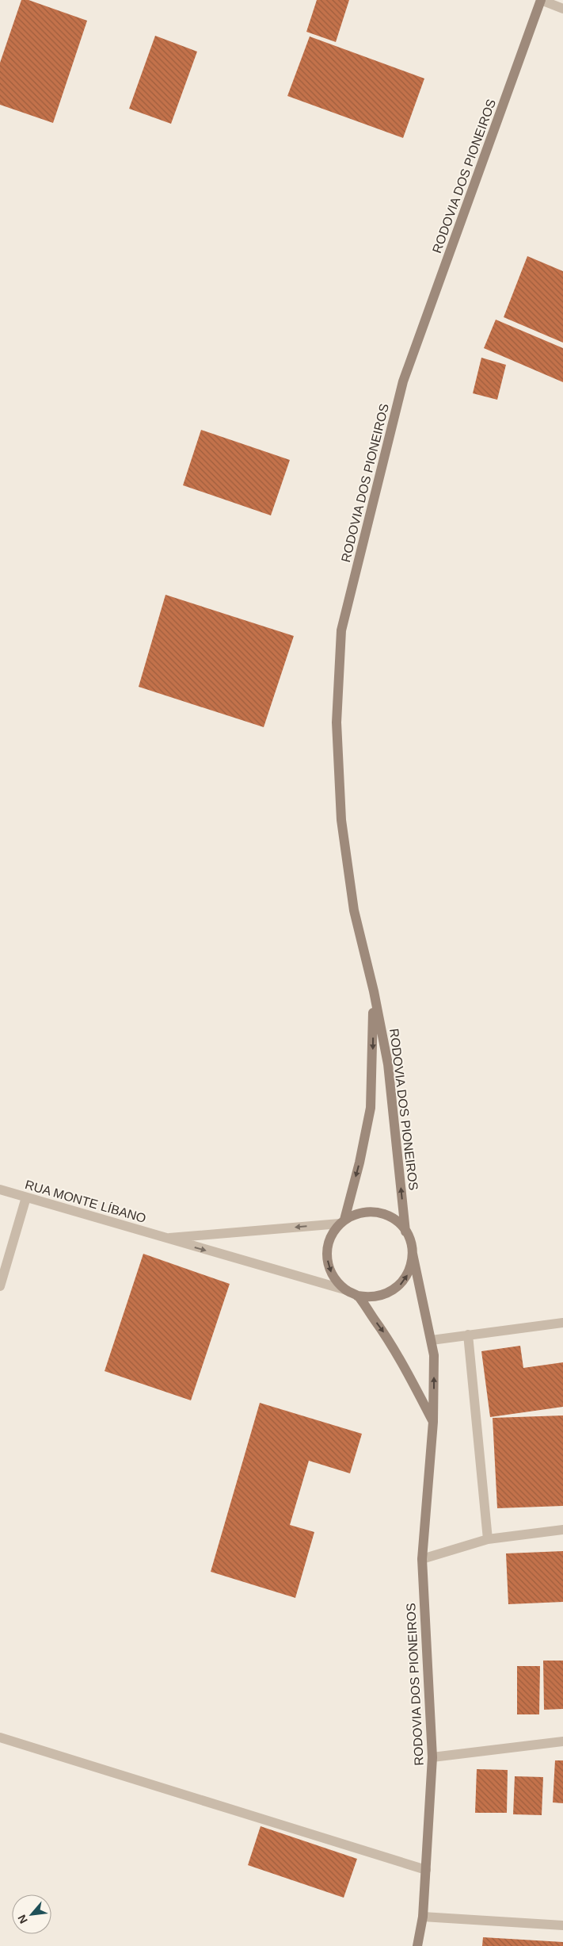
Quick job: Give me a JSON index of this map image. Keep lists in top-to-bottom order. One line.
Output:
{"streets":{"street":["RODOVIA DOS PIONEIROS","RUA MONTE LÍBANO"]},"crossings":[["RODOVIA DOS PIONEIROS","RUA MONTE LÍBANO"]],"north":"bottom left"}
